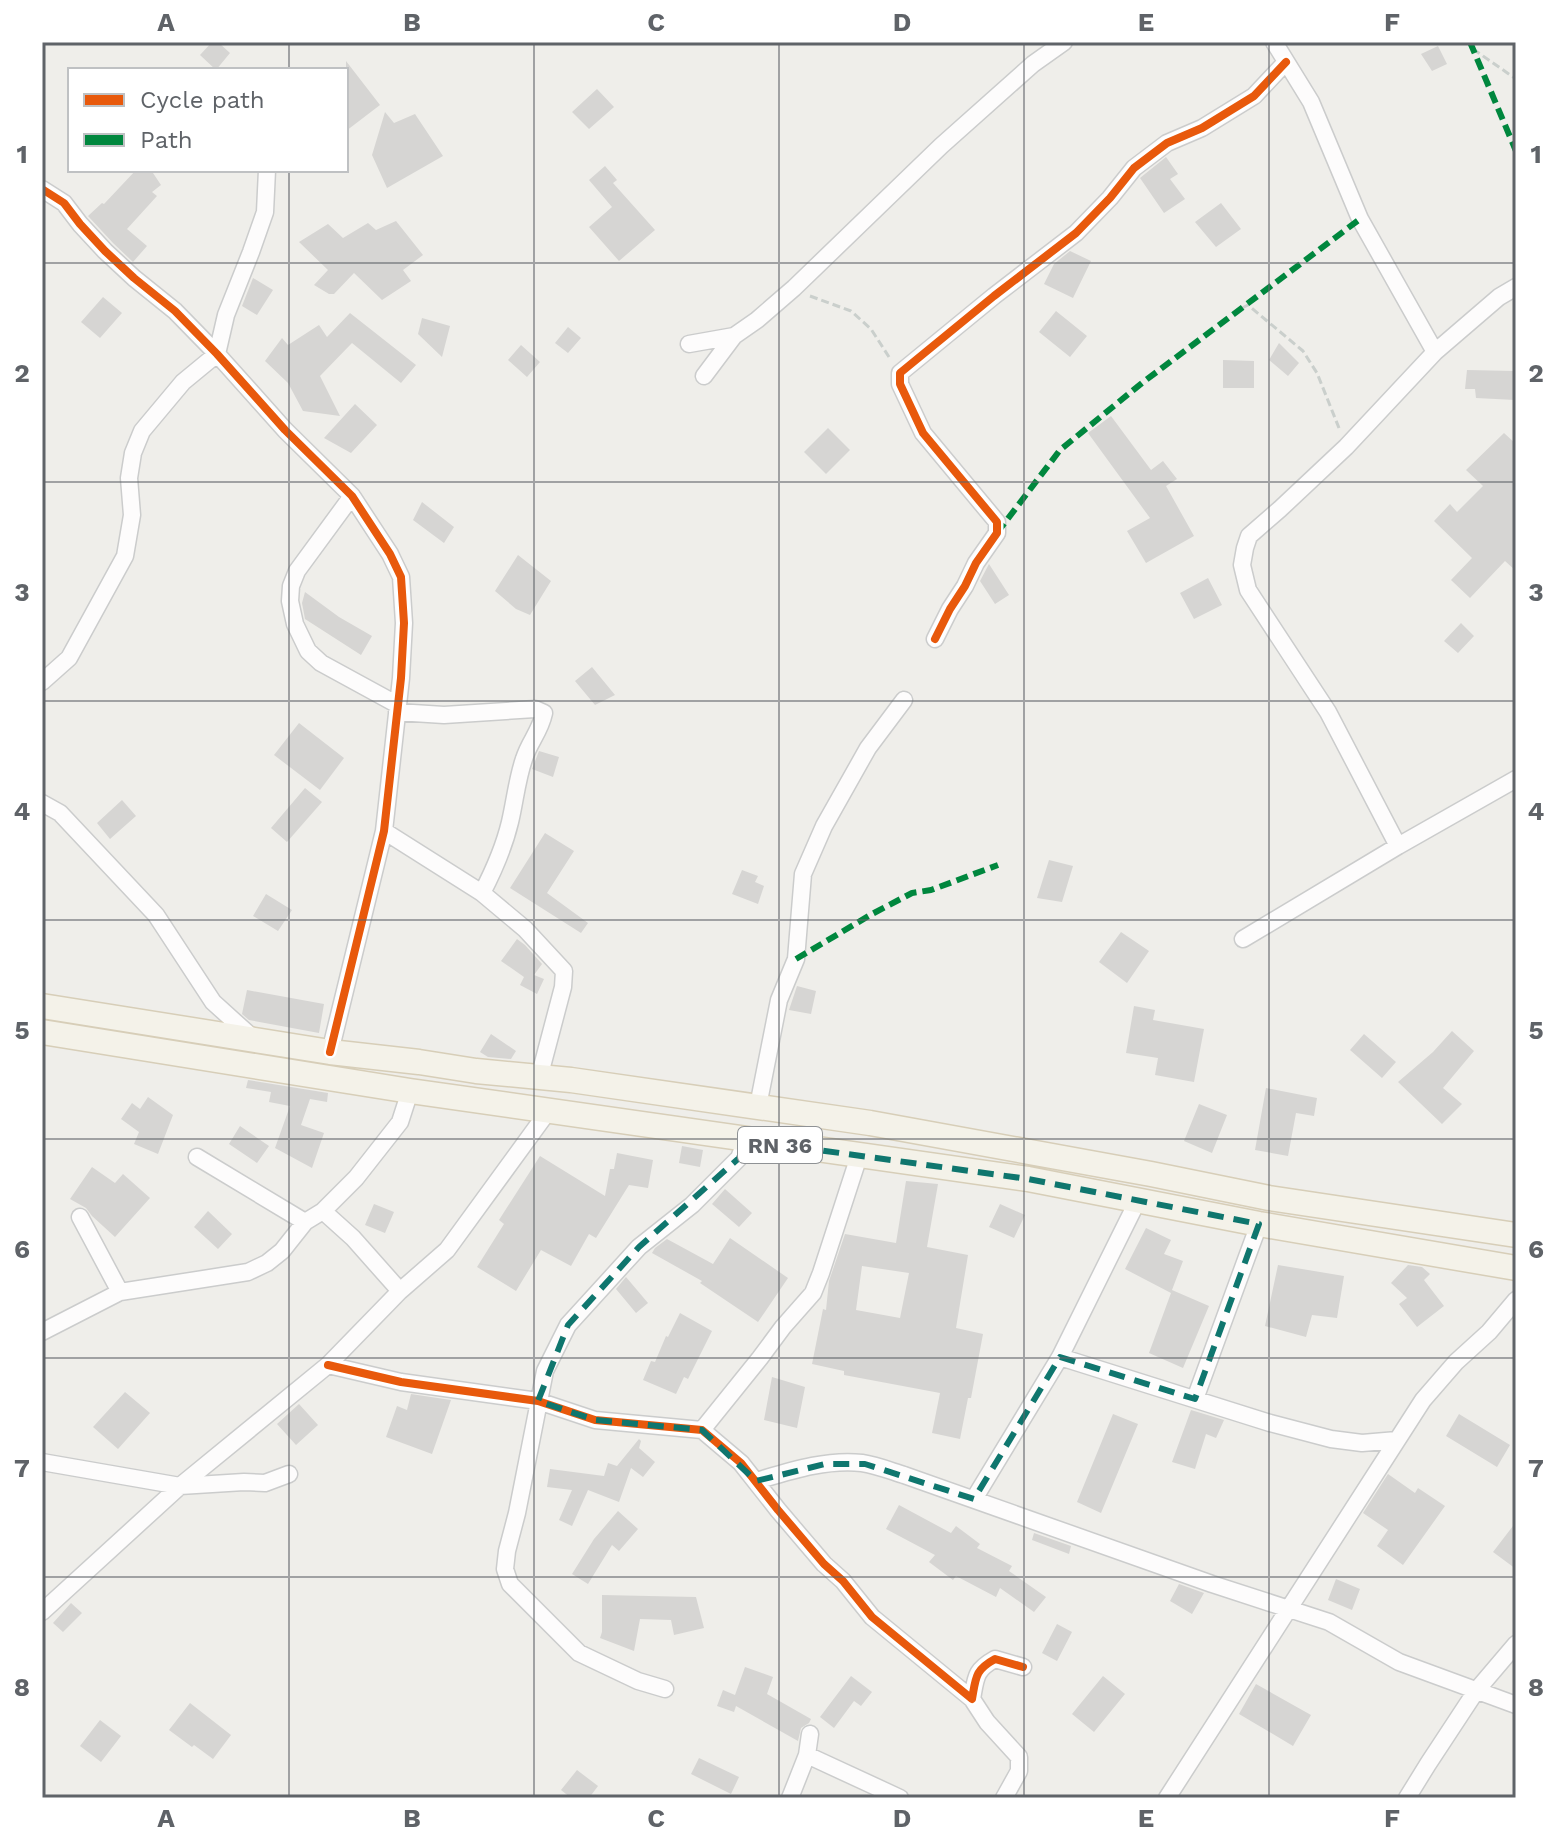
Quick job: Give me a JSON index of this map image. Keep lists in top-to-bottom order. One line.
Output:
{"streets":{"main road":["RN 36"]},"legend":["Cycle path","Path"],"grid":{"columns":["A","B","C","D","E","F"],"rows":["1","2","3","4","5","6","7","8"]}}
